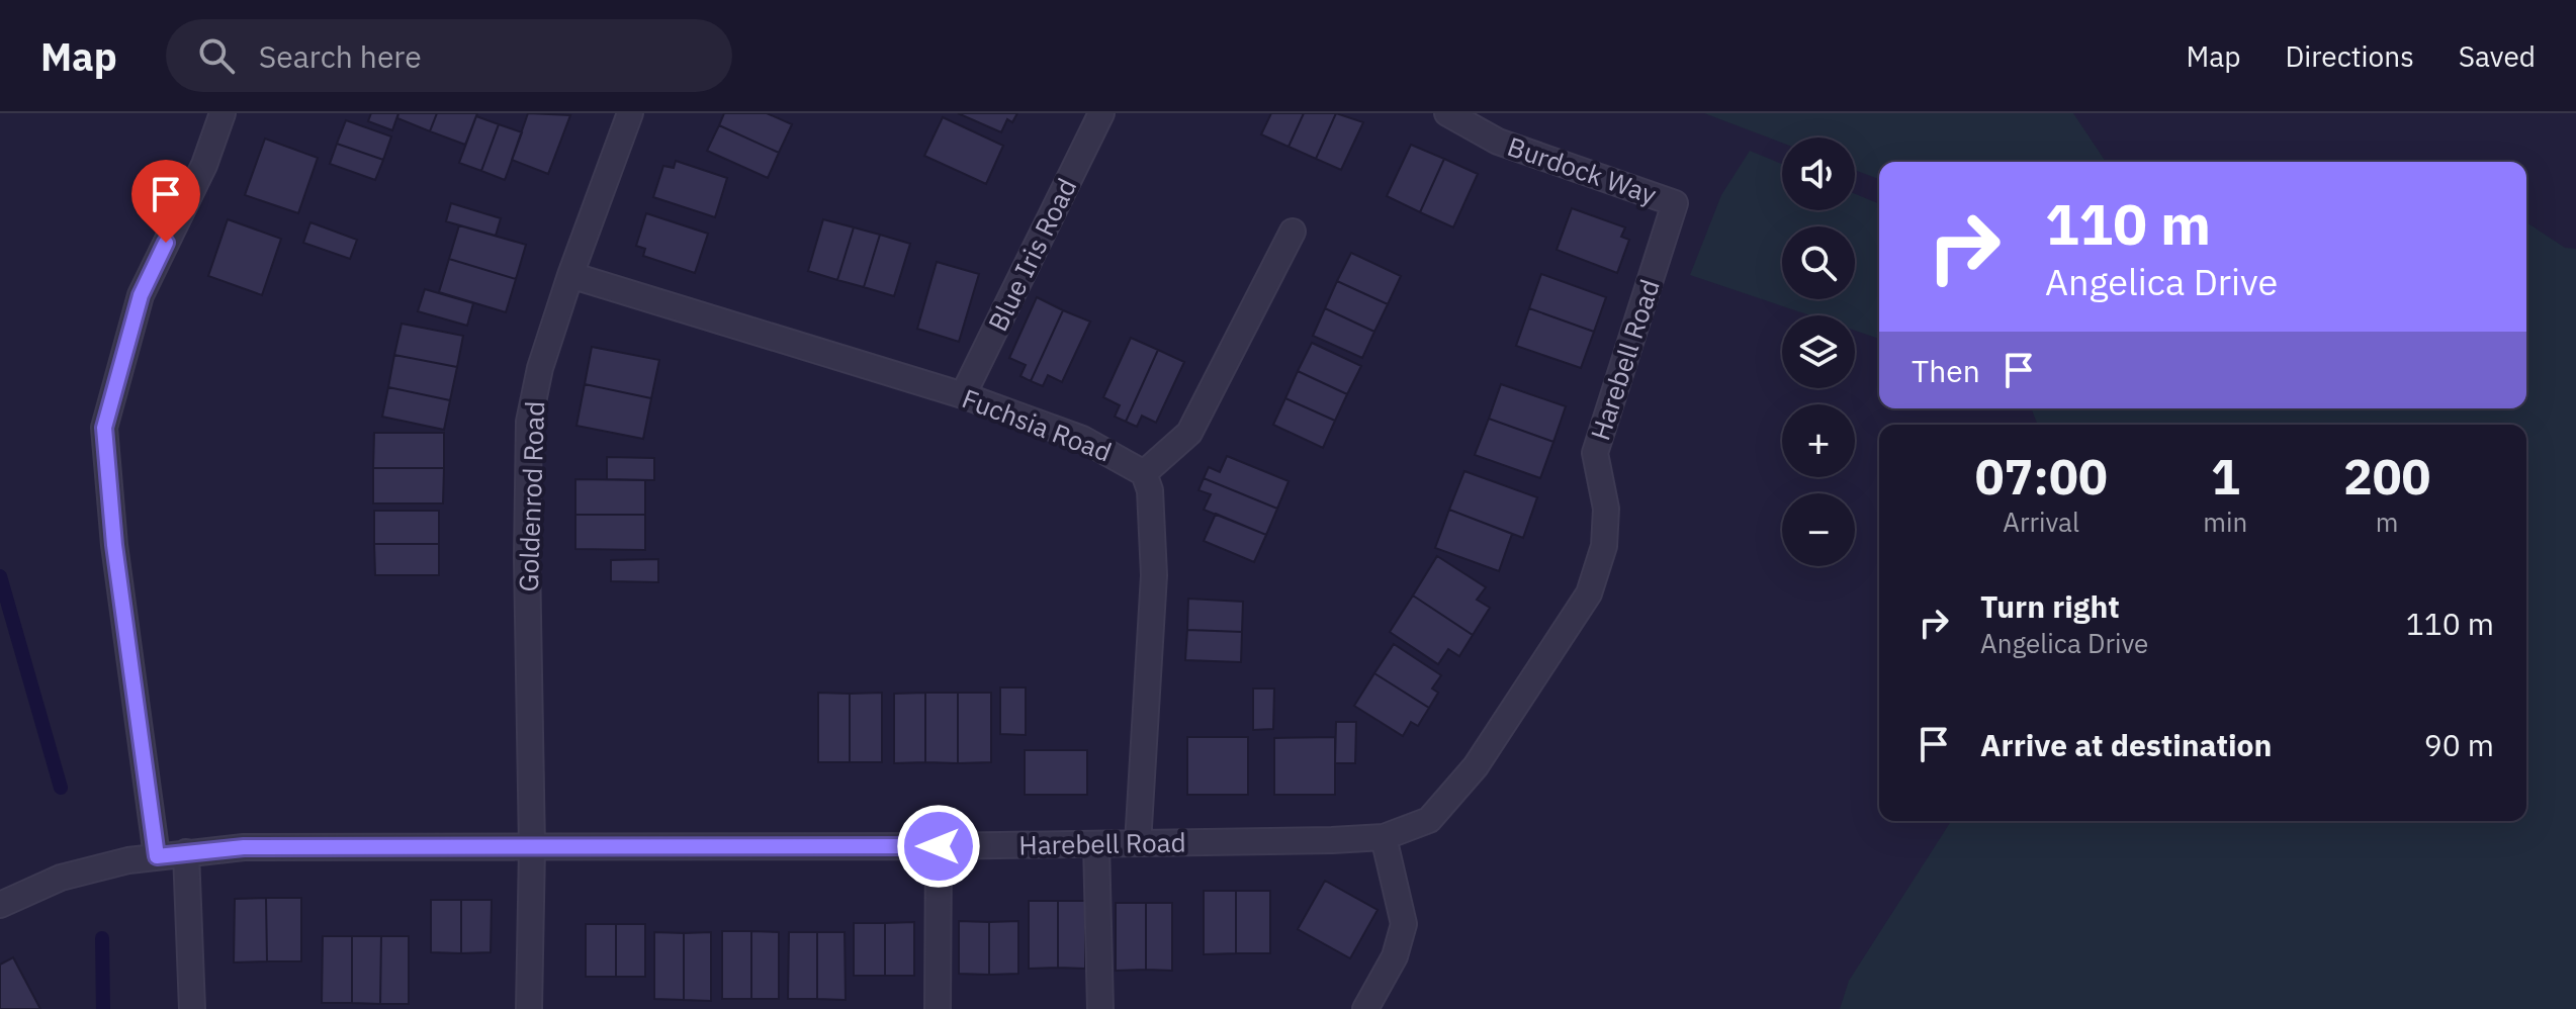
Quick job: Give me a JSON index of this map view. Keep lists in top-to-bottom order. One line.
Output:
{"streets":{"street":["Burdock Way","Blue Iris Road","Harebell Road","Fuchsia Road","Goldenrod Road"]},"crossings":[["Burdock Way","Harebell Road"],["Blue Iris Road","Fuchsia Road"],["Harebell Road","Fuchsia Road"],["Harebell Road","Goldenrod Road"],["Fuchsia Road","Goldenrod Road"]],"page":{"header":"Map","search":"Search here","nav":["Map","Directions","Saved"],"map_buttons":["+","−"],"turn":["110 m","Angelica Drive"],"then":"Then","eta":["07:00","Arrival","1","min","200","m"],"list":[{"name":"Turn right","note":"Angelica Drive","value":"110 m"},{"name":"Arrive at destination","value":"90 m"}]}}
